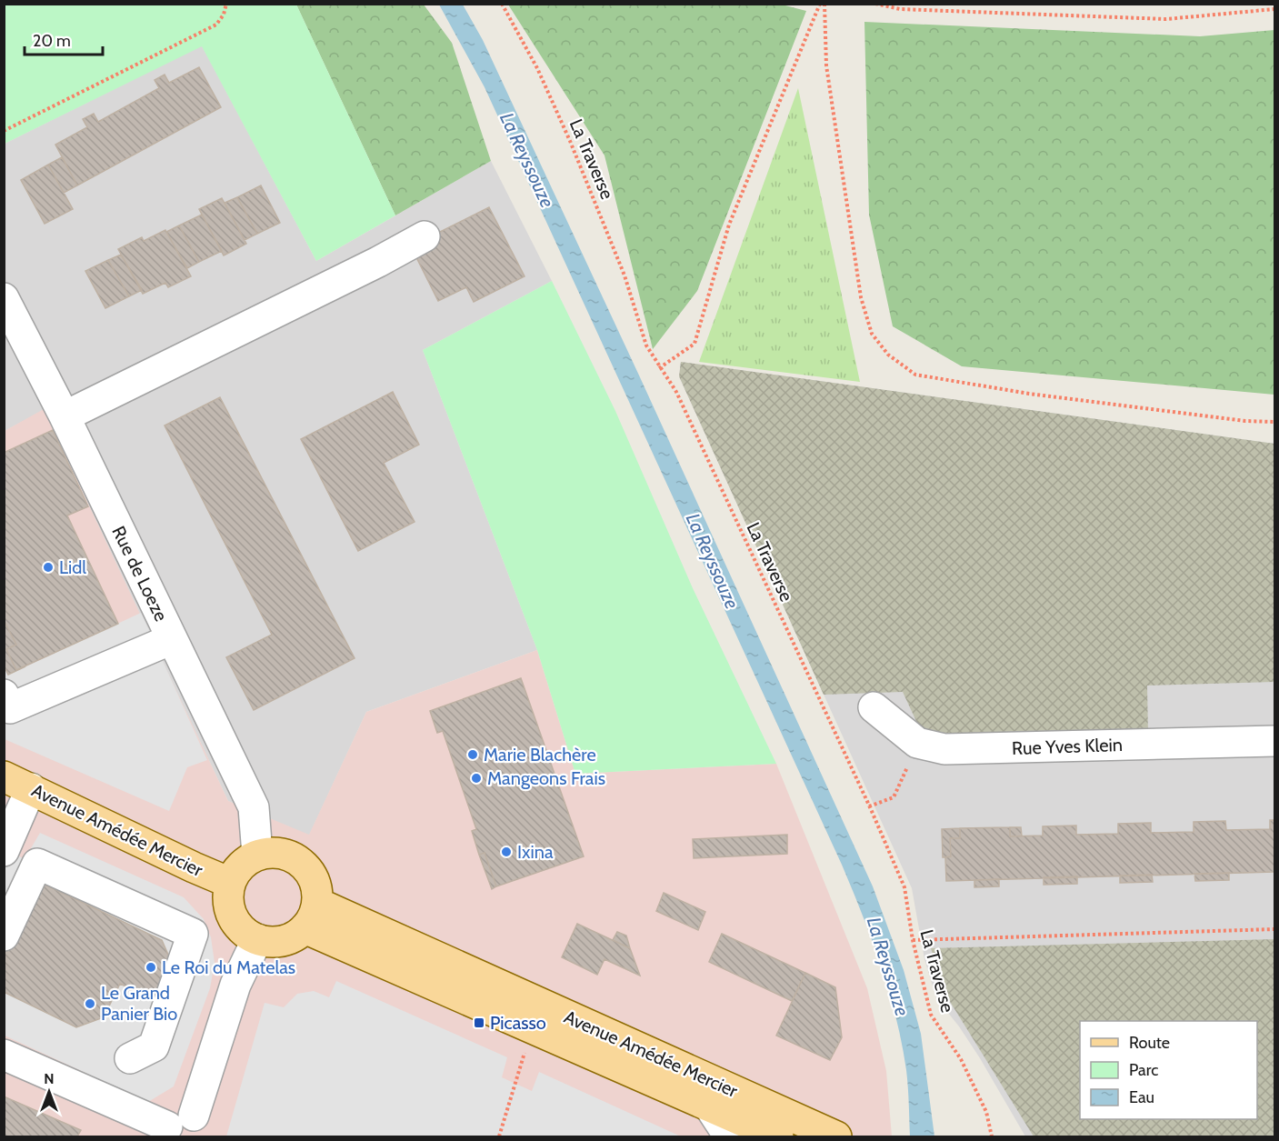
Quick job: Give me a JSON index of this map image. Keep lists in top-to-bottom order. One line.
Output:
{"streets":{"main road":["Avenue Amédée Mercier"],"street":["Rue de Loeze","Rue Yves Klein"],"path":["La Traverse"]},"crossings":[["Rue de Loeze","Avenue Amédée Mercier"]],"water":["La Reyssouze"],"places":{"other":["Lidl","Marie Blachère","Mangeons Frais","Ixina","Le Roi du Matelas","Le Grand Panier Bio"],"transit":["Picasso"]},"legend":["Route","Parc","Eau"],"scale_bar":"20 m","north":"top"}
